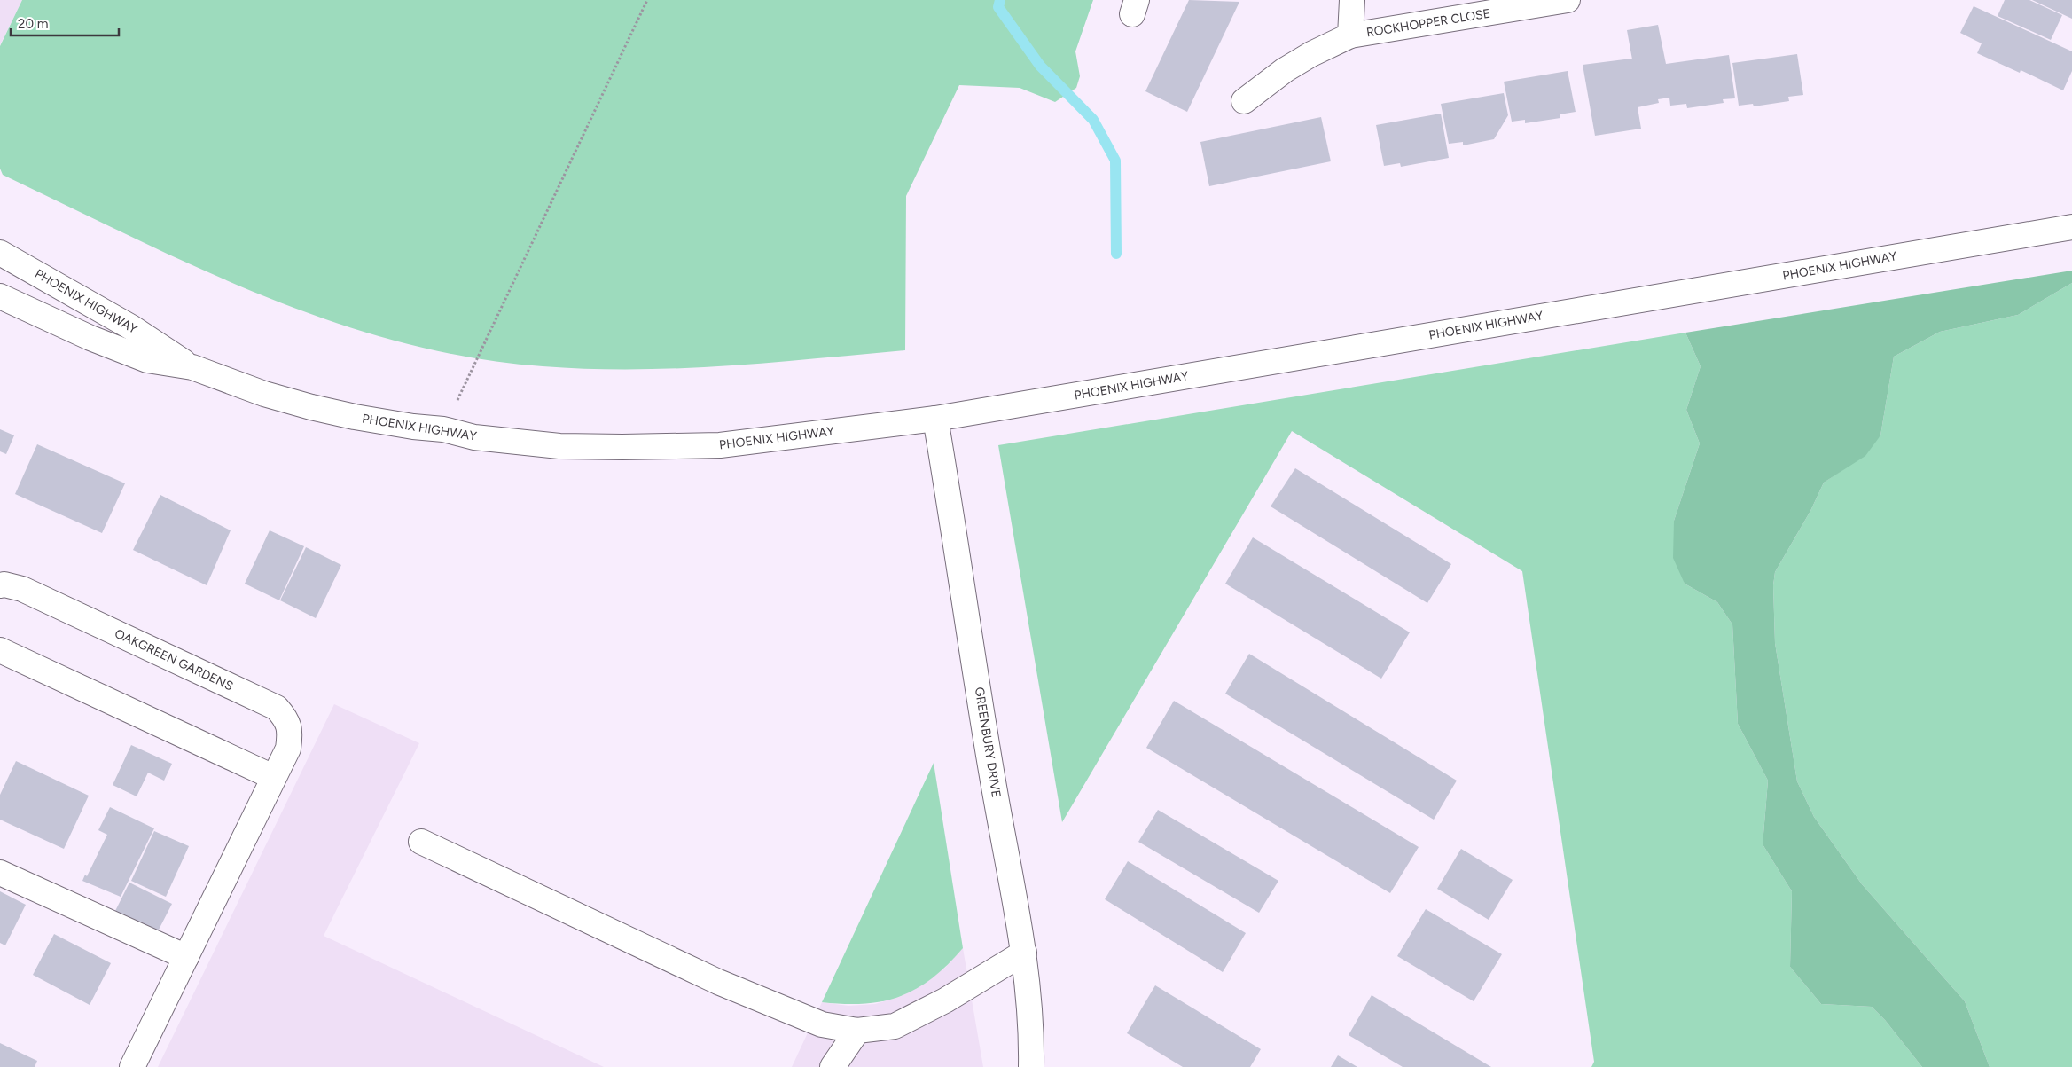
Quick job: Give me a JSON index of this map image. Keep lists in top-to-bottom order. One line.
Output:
{"streets":{"main road":["ROCKHOPPER CLOSE","PHOENIX HIGHWAY","OAKGREEN GARDENS","GREENBURY DRIVE"]},"crossings":[["PHOENIX HIGHWAY","GREENBURY DRIVE"]],"scale_bar":"20 m"}
